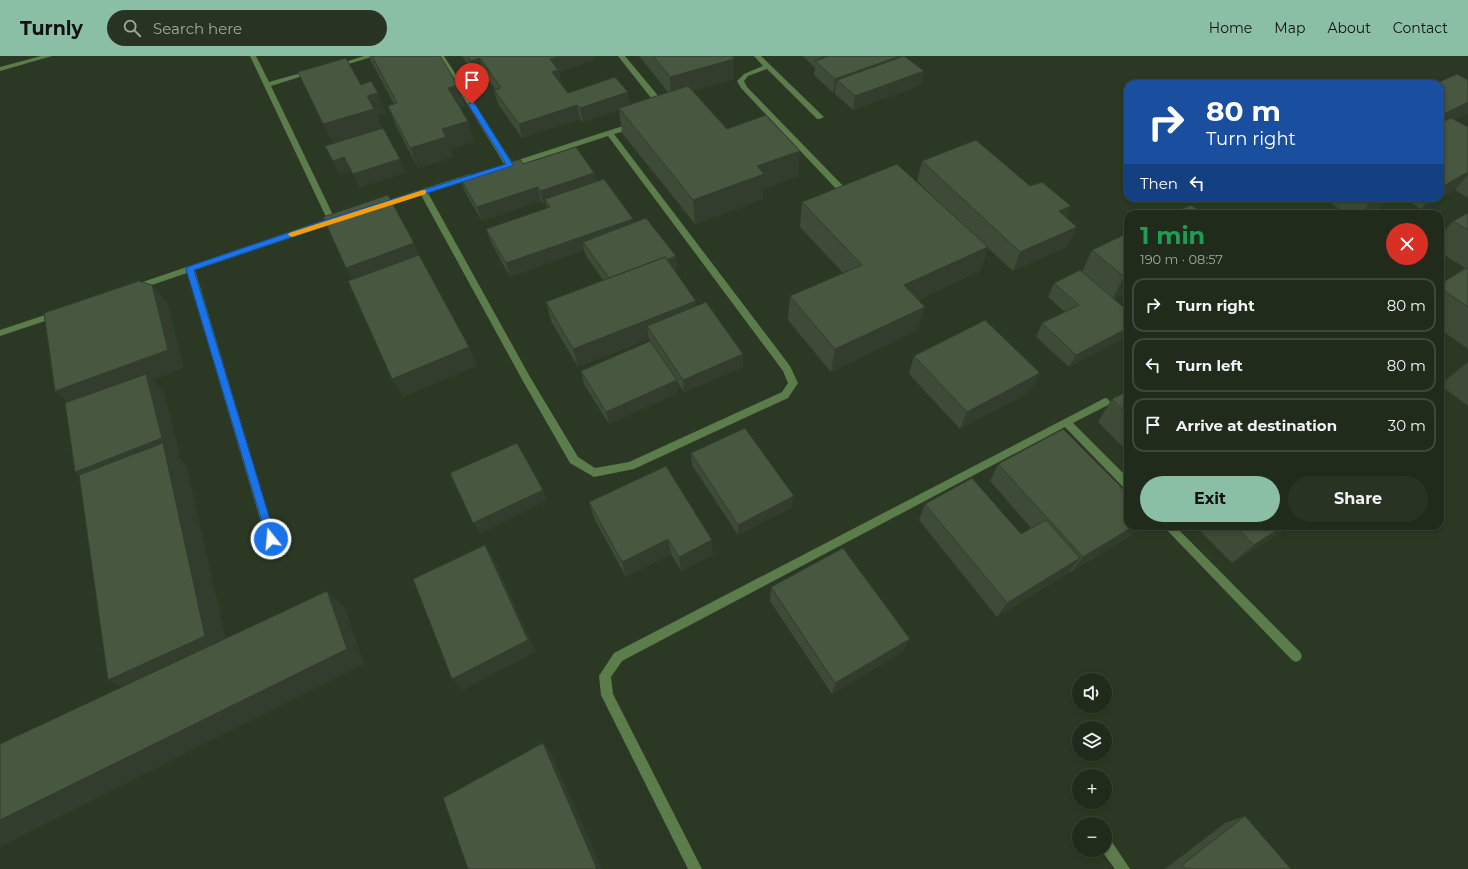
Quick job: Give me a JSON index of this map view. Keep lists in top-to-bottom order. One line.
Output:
{"page":{"header":"Turnly","search":"Search here","nav":["Home","Map","About","Contact"],"turn":["80 m","Turn right"],"then":"Then","heading":["1 min","190 m · 08:57"],"list":[{"name":"Turn right","value":"80 m"},{"name":"Turn left","value":"80 m"},{"name":"Arrive at destination","value":"30 m"}],"buttons":["Exit","Share"],"map_buttons":["+","−"]}}
